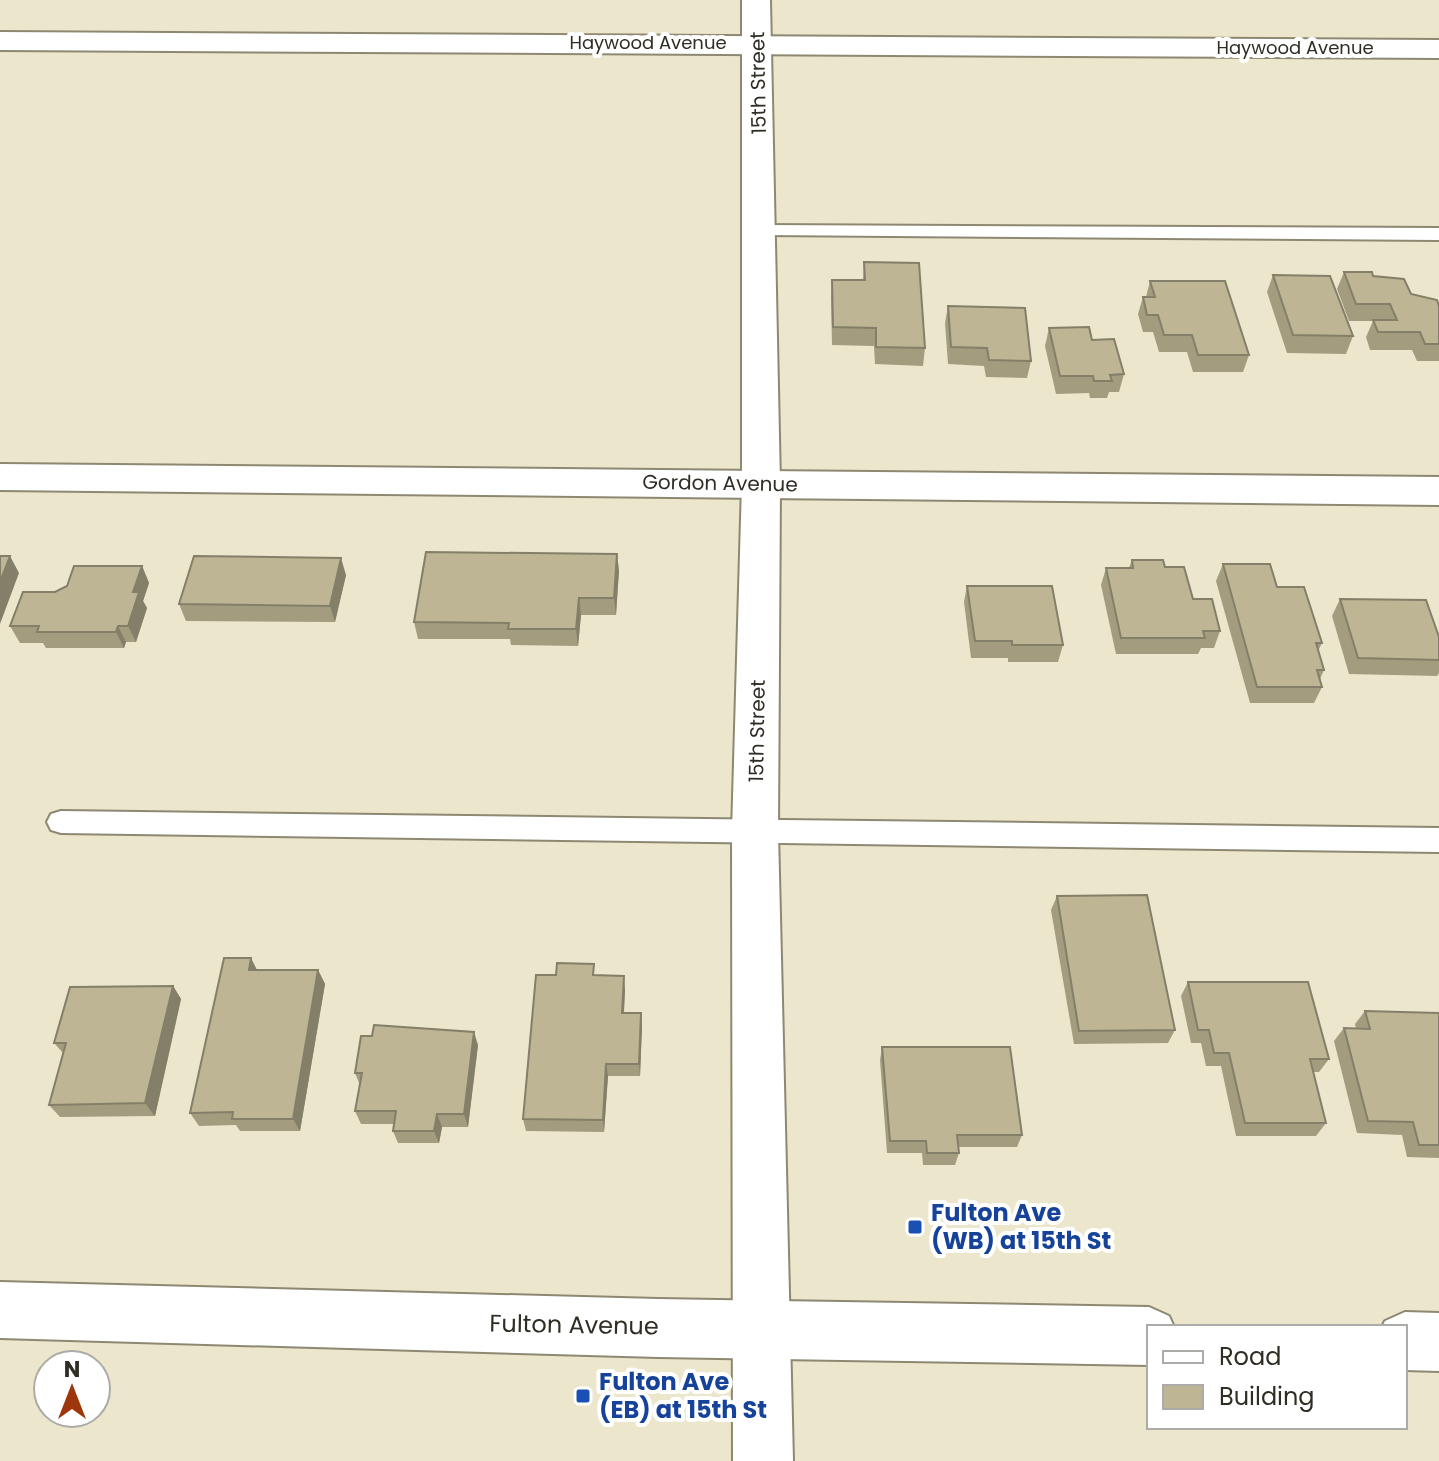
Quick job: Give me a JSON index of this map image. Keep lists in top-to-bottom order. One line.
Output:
{"streets":{"street":["Haywood Avenue","15th Street","Gordon Avenue","Fulton Avenue"]},"crossings":[["Haywood Avenue","15th Street"],["15th Street","Gordon Avenue"],["15th Street","Fulton Avenue"]],"places":{"transit":["Fulton Ave (WB) at 15th St","Fulton Ave (EB) at 15th St"]},"legend":["Road","Building"],"north":"top"}
